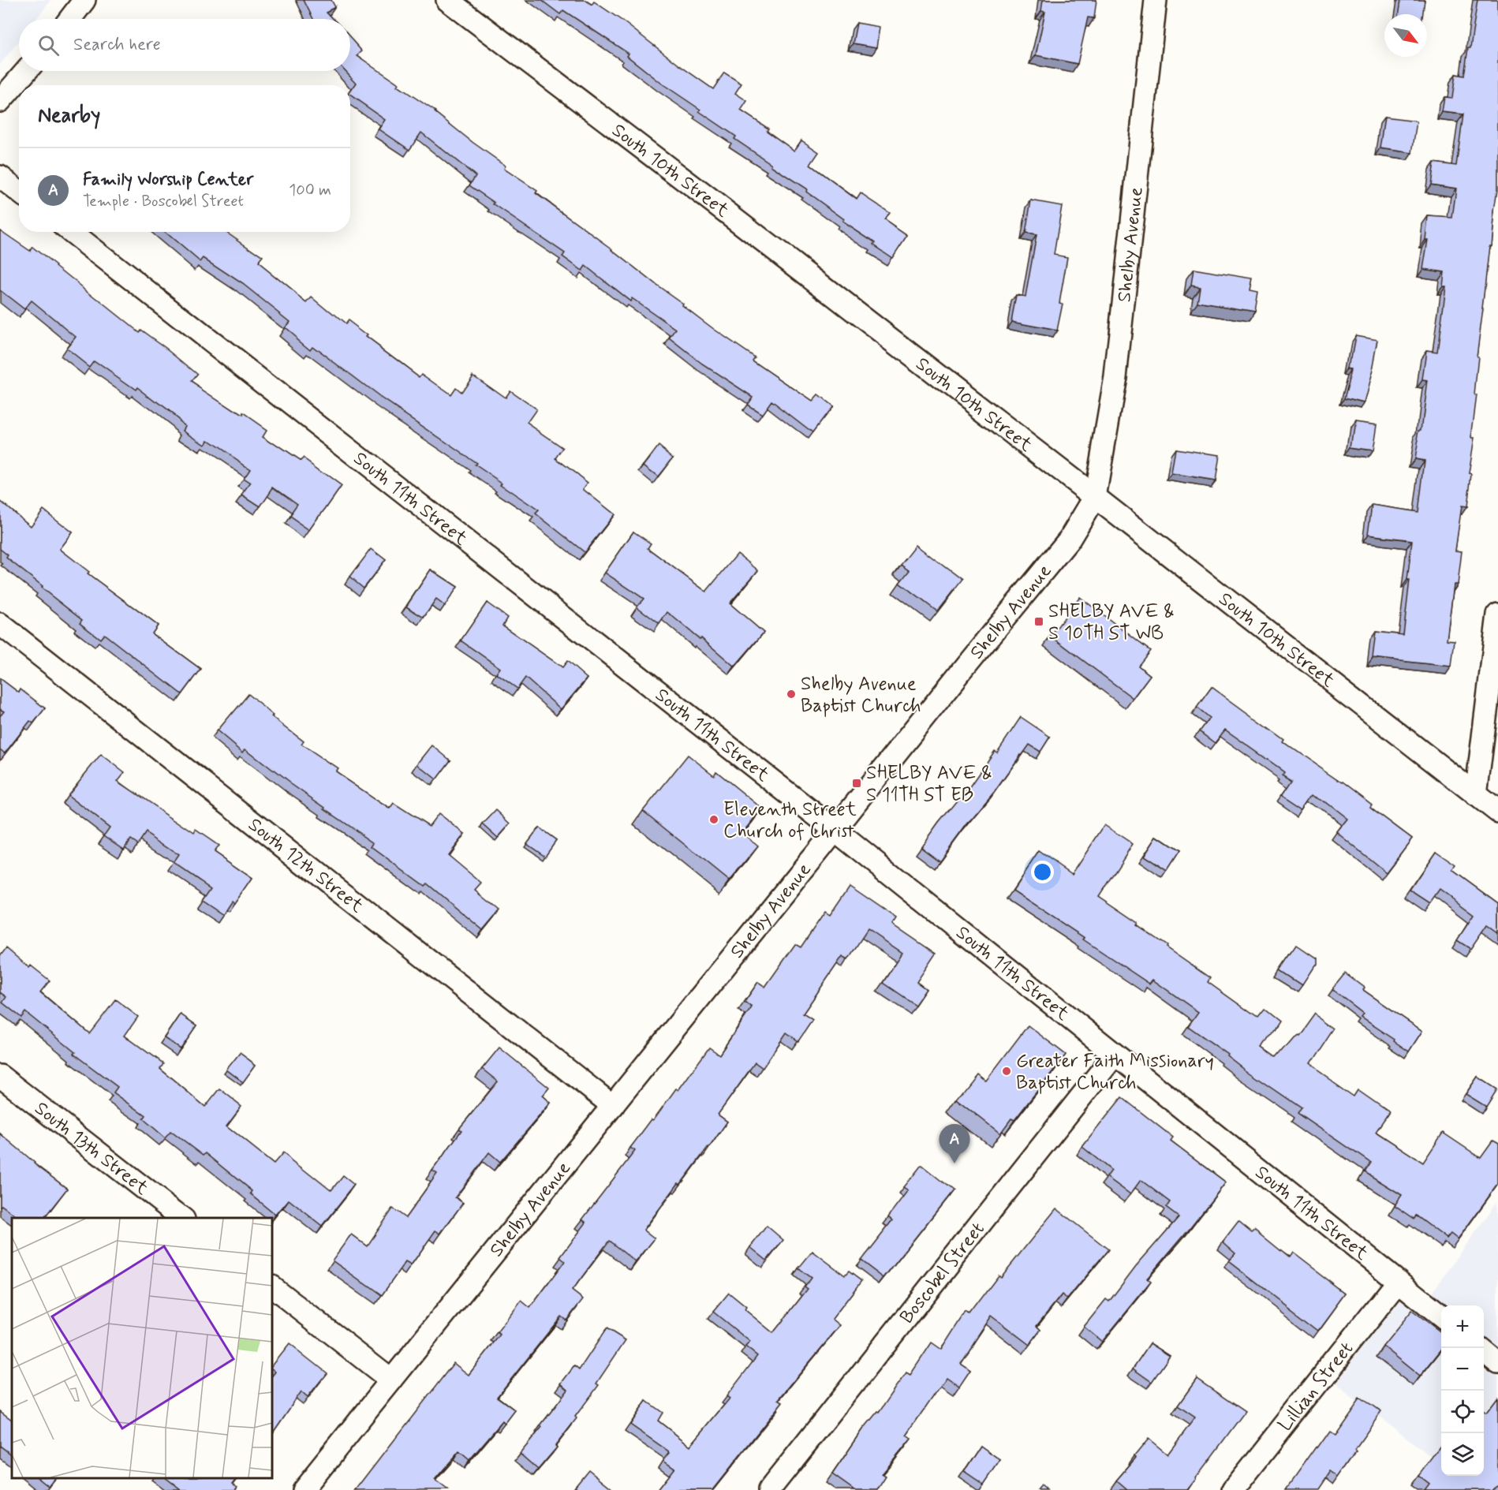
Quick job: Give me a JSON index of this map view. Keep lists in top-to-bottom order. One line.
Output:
{"streets":{"street":["South 10th Street","Shelby Avenue","South 11th Street","South 12th Street","South 13th Street","Boscobel Street","Lillian Street"]},"crossings":[["South 10th Street","Shelby Avenue"],["Shelby Avenue","South 11th Street"],["Shelby Avenue","South 12th Street"],["South 11th Street","Boscobel Street"],["South 11th Street","Lillian Street"]],"places":{"transit":["SHELBY AVE & S 10TH ST WB","SHELBY AVE & S 11TH ST EB"],"other":["Shelby Avenue Baptist Church","Eleventh Street Church of Christ","Greater Faith Missionary Baptist Church"]},"north":"bottom right","page":{"search":"Search here","heading":"Nearby","list":[{"mark":"A","name":"Family Worship Center","note":"Temple · Boscobel Street","value":"100 m"}],"pins":"A","map_buttons":["+","−"]}}
